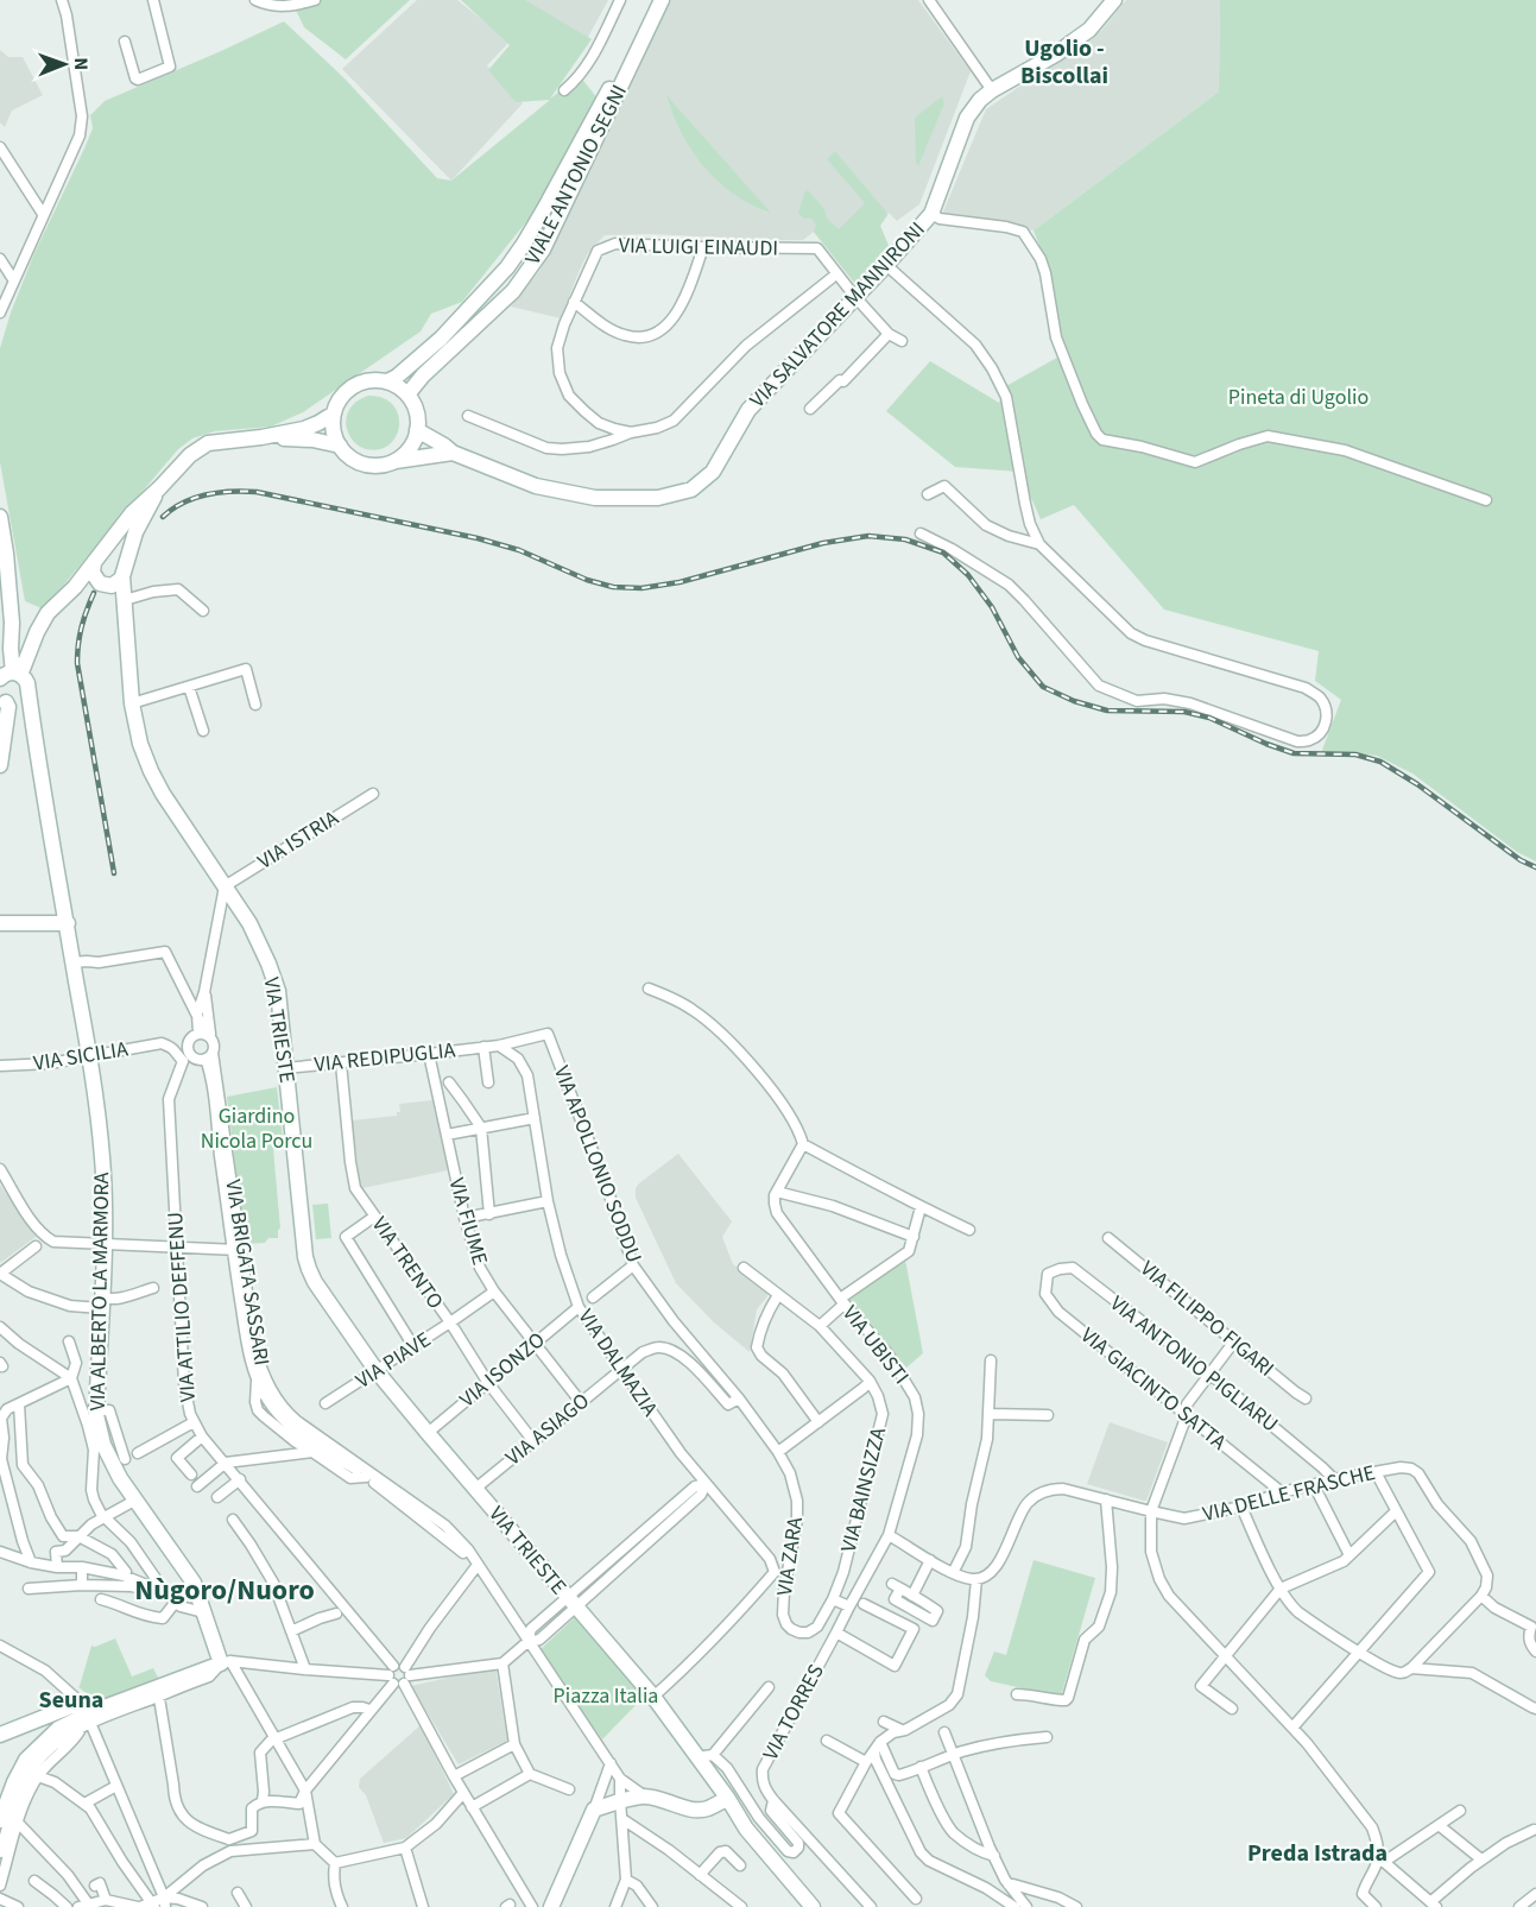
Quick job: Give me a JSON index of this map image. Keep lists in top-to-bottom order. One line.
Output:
{"streets":{"main road":["VIALE ANTONIO SEGNI","VIA SALVATORE MANNIRONI","VIA TRIESTE","VIA ALBERTO LA MARMORA"],"street":["VIA LUIGI EINAUDI","VIA ISTRIA","VIA SICILIA","VIA REDIPUGLIA","VIA APOLLONIO SODDU","VIA FIUME","VIA TRENTO","VIA BRIGATA SASSARI","VIA ATTILIO DEFFENU","VIA FILIPPO FIGARI","VIA UBISTI","VIA PIAVE","VIA DALMAZIA","VIA ANTONIO PIGLIARU","VIA ISONZO","VIA GIACINTO SATTA","VIA ASIAGO","VIA BAINSIZZA","VIA DELLE FRASCHE","VIA ZARA","VIA TORRES"]},"crossings":[["VIALE ANTONIO SEGNI","VIA SALVATORE MANNIRONI"],["VIA SALVATORE MANNIRONI","VIA TRIESTE"],["VIA ISTRIA","VIA TRIESTE"],["VIA TRIESTE","VIA REDIPUGLIA"],["VIA TRIESTE","VIA PIAVE"],["VIA TRIESTE","VIA ISONZO"],["VIA TRIESTE","VIA ASIAGO"],["VIA SICILIA","VIA ALBERTO LA MARMORA"],["VIA REDIPUGLIA","VIA APOLLONIO SODDU"],["VIA REDIPUGLIA","VIA FIUME"],["VIA REDIPUGLIA","VIA TRENTO"],["VIA REDIPUGLIA","VIA DALMAZIA"],["VIA APOLLONIO SODDU","VIA DALMAZIA"],["VIA APOLLONIO SODDU","VIA ZARA"],["VIA FIUME","VIA PIAVE"],["VIA FIUME","VIA ISONZO"],["VIA FIUME","VIA ASIAGO"],["VIA TRENTO","VIA PIAVE"],["VIA TRENTO","VIA ISONZO"],["VIA TRENTO","VIA ASIAGO"],["VIA UBISTI","VIA TORRES"],["VIA DALMAZIA","VIA ISONZO"],["VIA DALMAZIA","VIA ASIAGO"],["VIA ANTONIO PIGLIARU","VIA GIACINTO SATTA"],["VIA ANTONIO PIGLIARU","VIA DELLE FRASCHE"],["VIA GIACINTO SATTA","VIA DELLE FRASCHE"],["VIA BAINSIZZA","VIA ZARA"]],"districts":["Ugolio - Biscollai","Nùgoro/Nuoro","Seuna","Preda Istrada"],"parks":["Pineta di Ugolio","Giardino Nicola Porcu","Piazza Italia"],"north":"right"}
